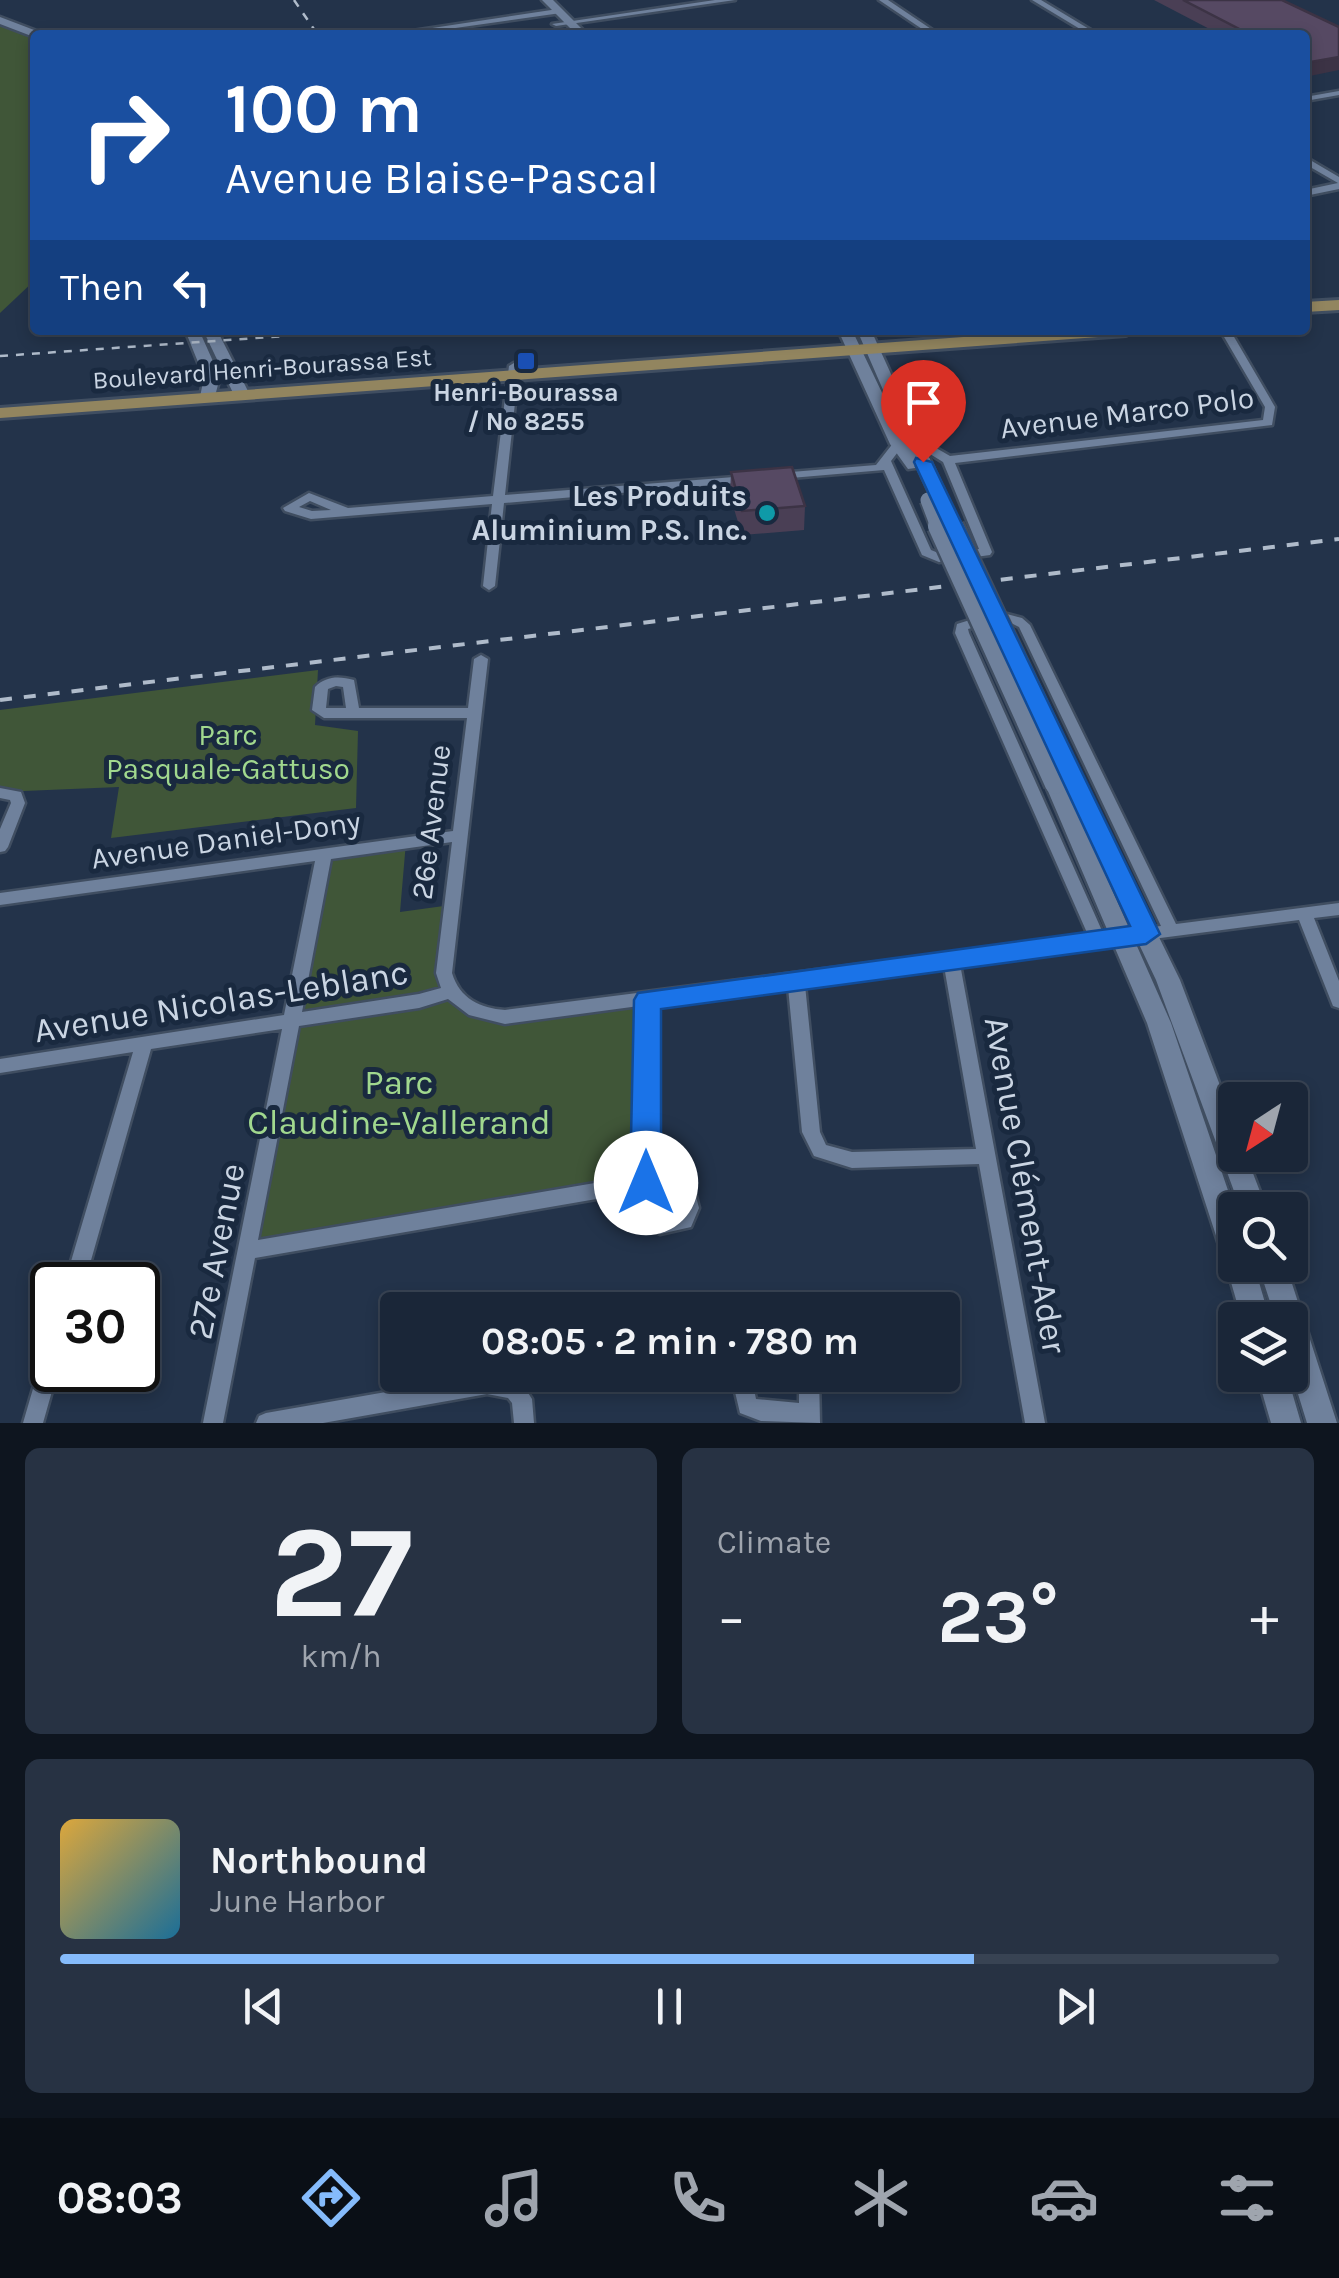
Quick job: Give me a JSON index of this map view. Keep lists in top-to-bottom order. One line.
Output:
{"streets":{"main road":["Boulevard Henri-Bourassa Est"],"street":["Avenue Marco Polo","26e Avenue","Avenue Daniel-Dony","Avenue Nicolas-Leblanc","Avenue Clément-Ader","27e Avenue"]},"crossings":[["26e Avenue","Avenue Daniel-Dony"],["26e Avenue","Avenue Nicolas-Leblanc"],["Avenue Daniel-Dony","27e Avenue"],["Avenue Nicolas-Leblanc","27e Avenue"]],"parks":["Parc Pasquale-Gattuso","Parc Claudine-Vallerand"],"places":{"transit":["Henri-Bourassa / No 8255"],"other":["Les Produits Aluminium P.S. Inc."]},"north":"bottom left","page":{"turn":["100 m","Avenue Blaise-Pascal"],"then":"Then","limit":"30","trip":"08:05 · 2 min · 780 m","tile":[["27","km/h"],"Climate"],"heat":["−","23°","+"],"song":["Northbound","June Harbor"],"tabs":"08:03"}}
